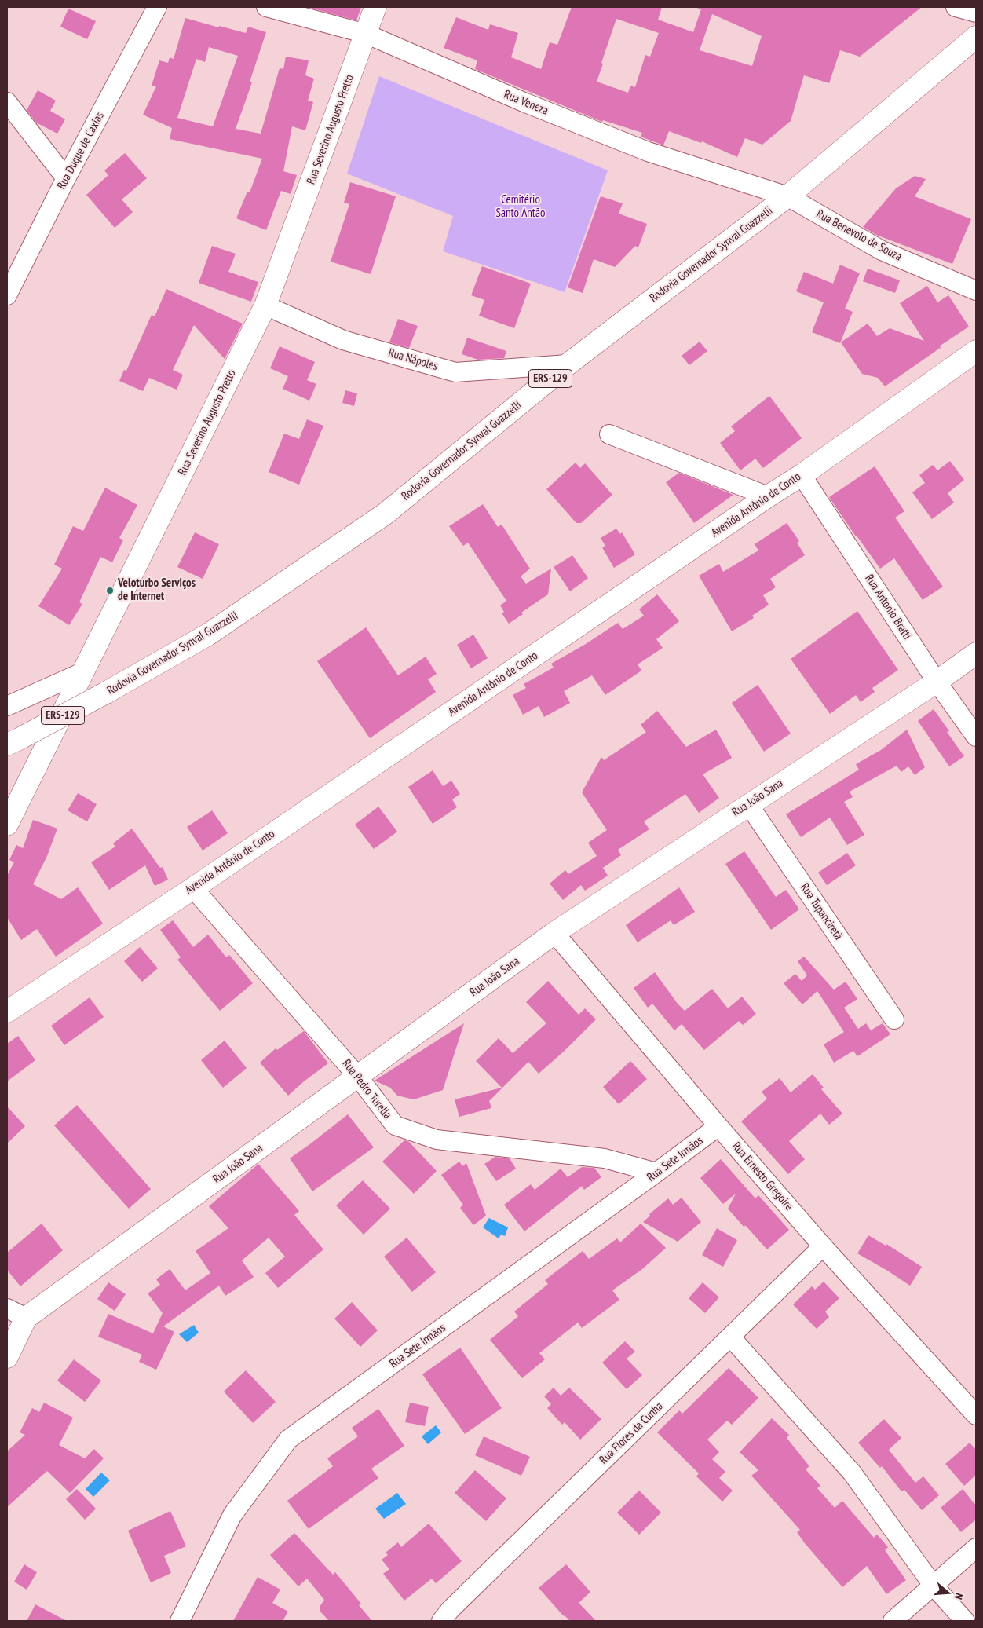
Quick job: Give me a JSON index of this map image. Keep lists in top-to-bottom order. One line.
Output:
{"streets":{"street":["Rua Veneza","Rua Severino Augusto Pretto","Rua Duque de Caxias","Rua Benevolo de Souza","Rodovia Governador Synval Guazzelli","Rua Nápoles","ERS-129","Avenida Antônio de Conto","Rua Antonio Bratti","Rua João Sana","Rua Tupanciretã","Rua Pedro Turella","Rua Sete Irmãos","Rua Ernesto Gregoire","Rua Flores da Cunha"]},"crossings":[["Rua Veneza","Rua Severino Augusto Pretto"],["Rua Veneza","Rua Benevolo de Souza"],["Rua Veneza","Rodovia Governador Synval Guazzelli"],["Rua Severino Augusto Pretto","Rua Nápoles"],["Rua Benevolo de Souza","Rodovia Governador Synval Guazzelli"],["Rodovia Governador Synval Guazzelli","Rua Nápoles"],["Avenida Antônio de Conto","Rua Antonio Bratti"],["Avenida Antônio de Conto","Rua Pedro Turella"],["Rua Antonio Bratti","Rua João Sana"],["Rua João Sana","Rua Tupanciretã"],["Rua João Sana","Rua Pedro Turella"],["Rua João Sana","Rua Ernesto Gregoire"],["Rua Pedro Turella","Rua Sete Irmãos"],["Rua Sete Irmãos","Rua Ernesto Gregoire"],["Rua Ernesto Gregoire","Rua Flores da Cunha"]],"parks":["Cemitério Santo Antão"],"places":["Veloturbo Serviços de Internet"],"north":"right"}
